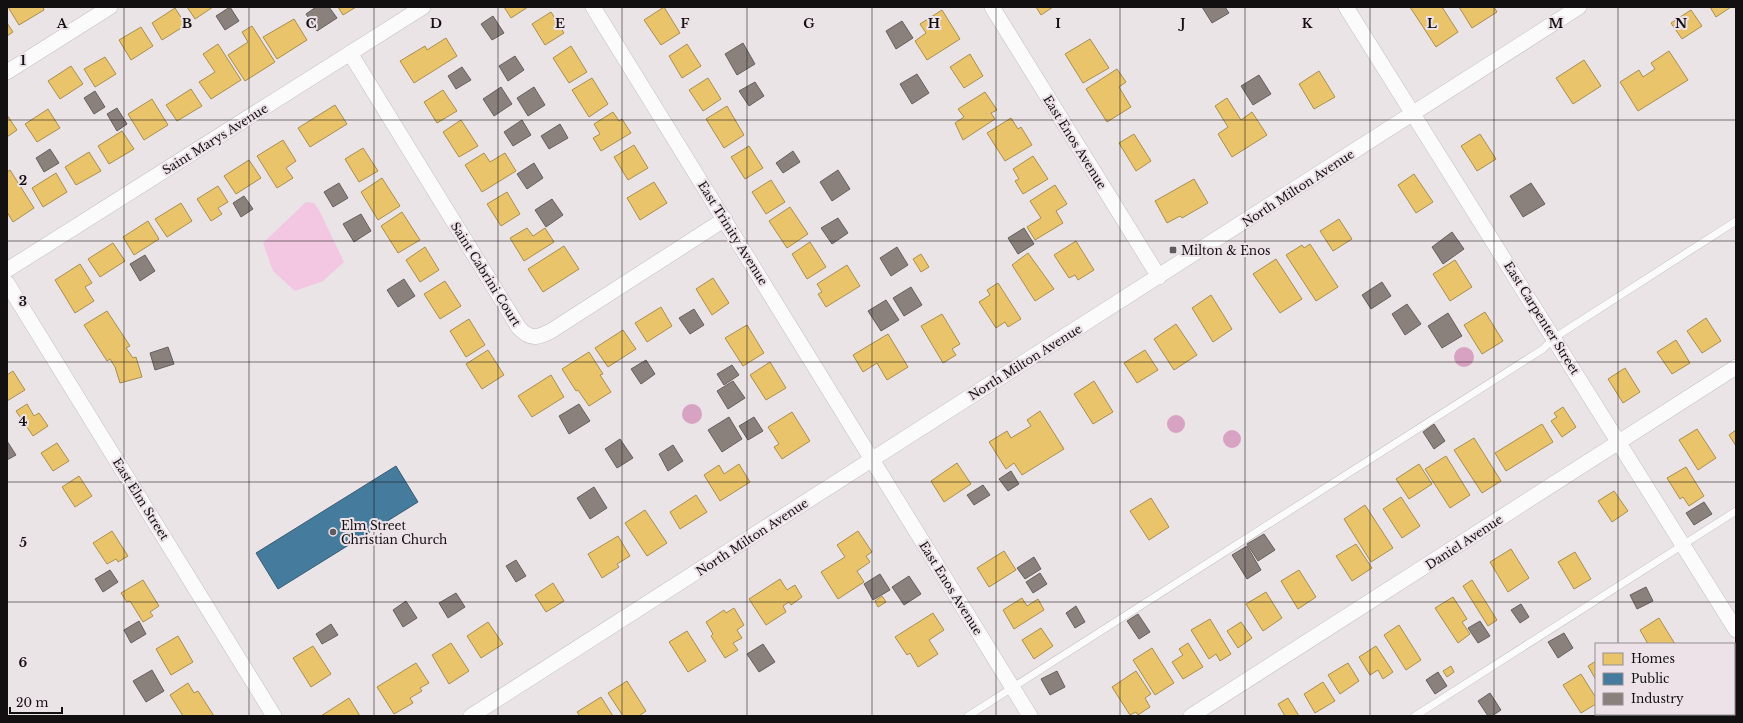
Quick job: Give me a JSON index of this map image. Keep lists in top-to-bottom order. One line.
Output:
{"streets":{"street":["Saint Marys Avenue","East Enos Avenue","North Milton Avenue","East Trinity Avenue","Saint Cabrini Court","East Carpenter Street","East Elm Street","Daniel Avenue"]},"crossings":[["Saint Marys Avenue","Saint Cabrini Court"],["East Enos Avenue","North Milton Avenue"],["East Enos Avenue","East Trinity Avenue"],["North Milton Avenue","East Trinity Avenue"],["North Milton Avenue","East Carpenter Street"],["East Trinity Avenue","Saint Cabrini Court"],["East Carpenter Street","Daniel Avenue"]],"places":{"transit":["Milton & Enos"],"other":["Elm Street Christian Church"]},"legend":["Homes","Public","Industry"],"scale_bar":"20 m","grid":{"columns":["A","B","C","D","E","F","G","H","I","J","K","L","M","N"],"rows":["1","2","3","4","5","6"]}}
